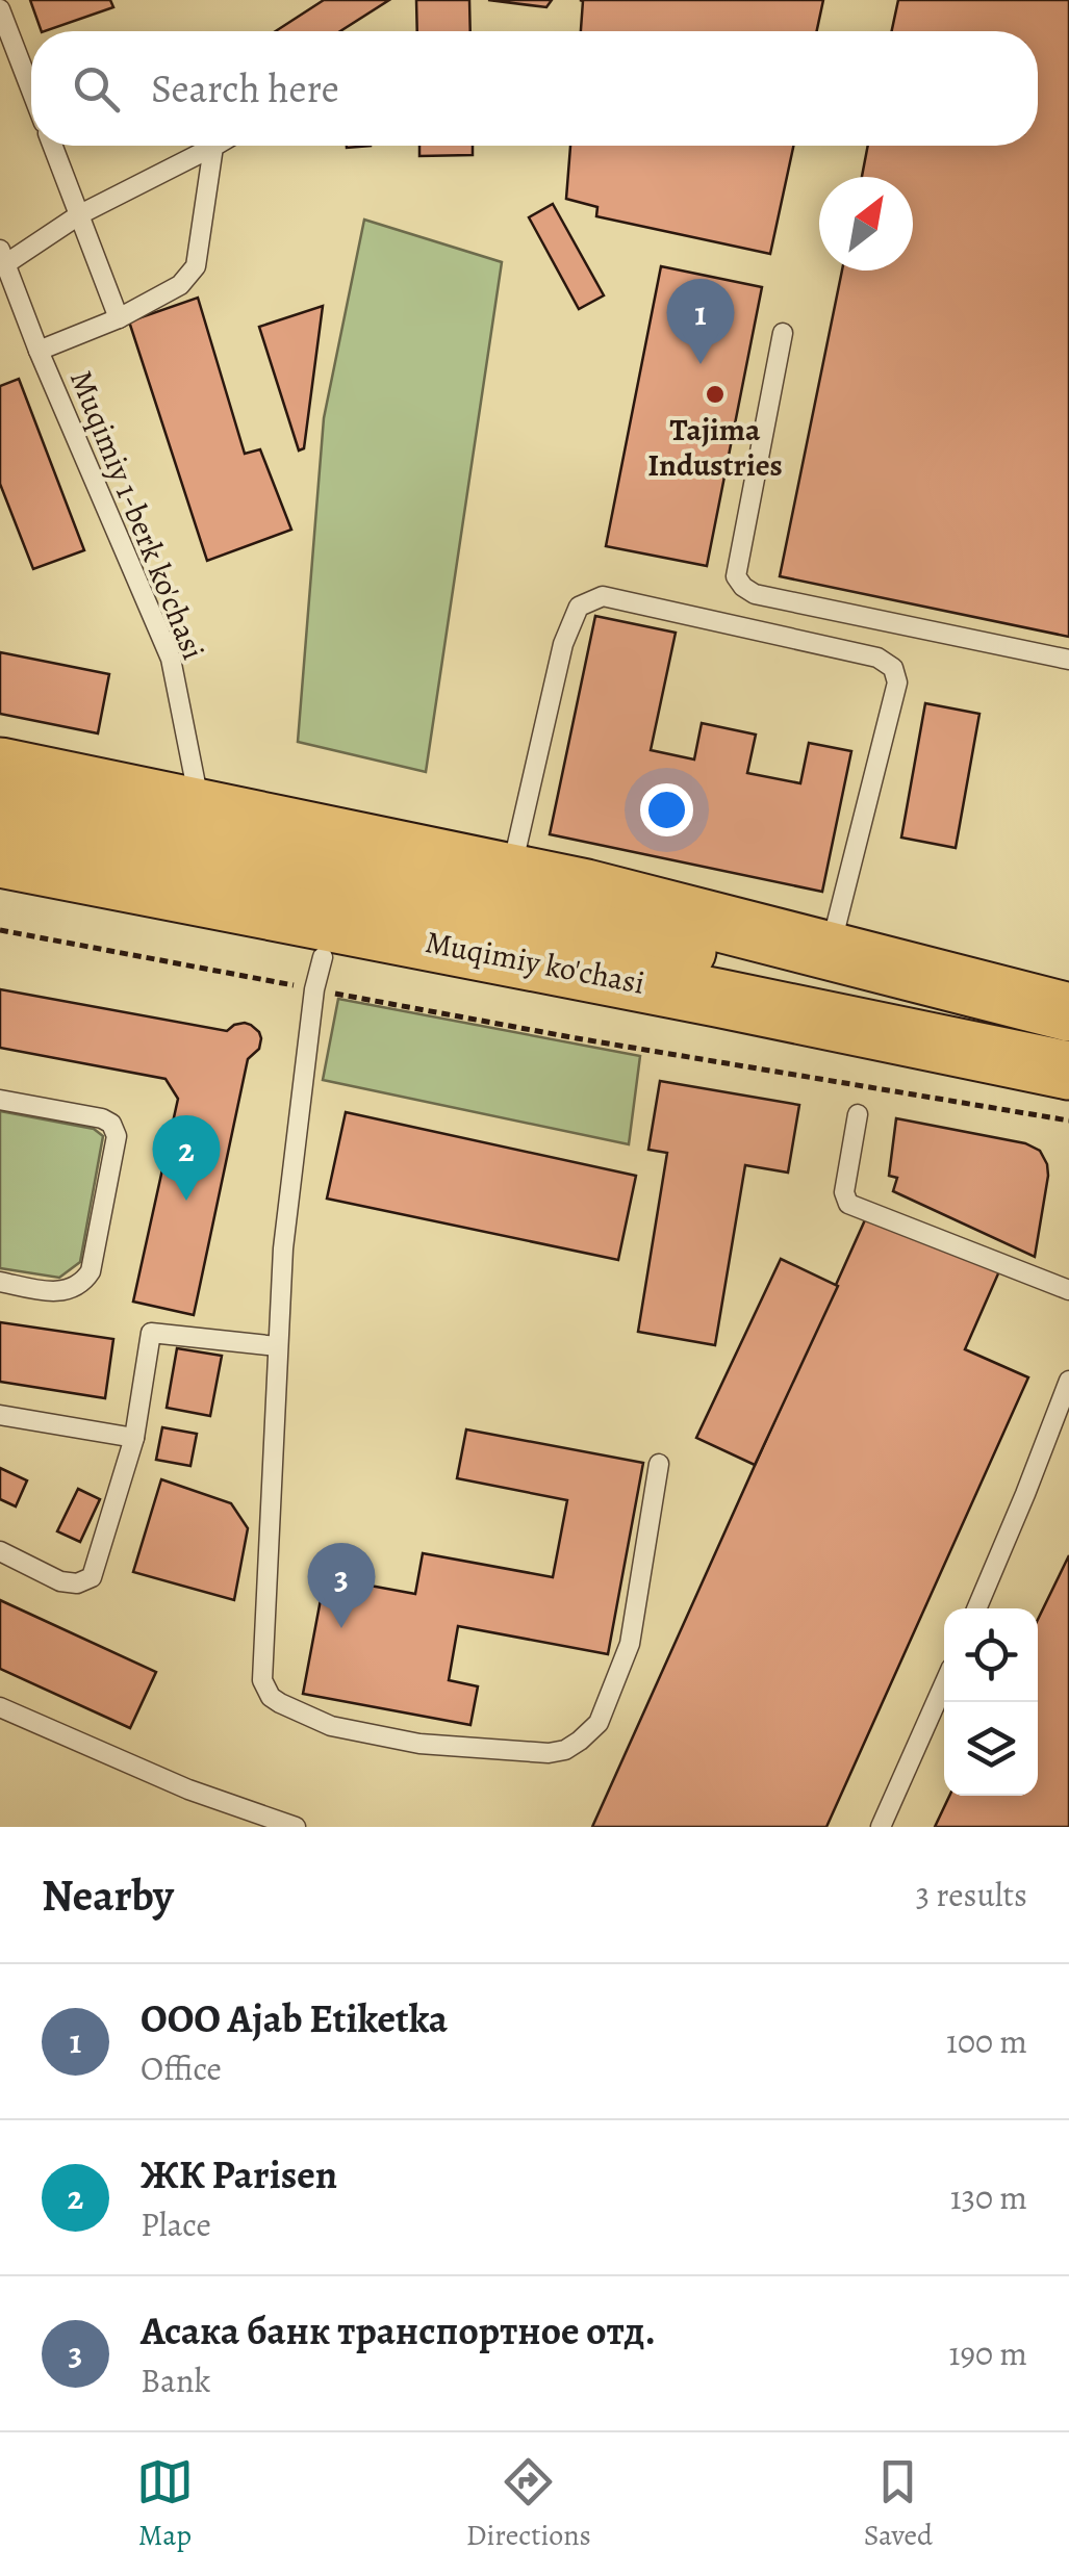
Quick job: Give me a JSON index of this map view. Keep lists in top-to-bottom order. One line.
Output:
{"streets":{"main road":["Muqimiy ko'chasi"],"lane":["Muqimiy 1-berk ko'chasi"]},"places":["Tajima Industries"],"north":"top right","page":{"search":"Search here","pins":["1","2","3"],"heading":["Nearby","3 results"],"list":[{"mark":"1","name":"ООО Ajab Etiketka","note":"Office","value":"100 m"},{"mark":"2","name":"ЖК Parisen","note":"Place","value":"130 m"},{"mark":"3","name":"Асака банк транспортное отд.","note":"Bank","value":"190 m"}],"nav":["Map","Directions","Saved"]}}
